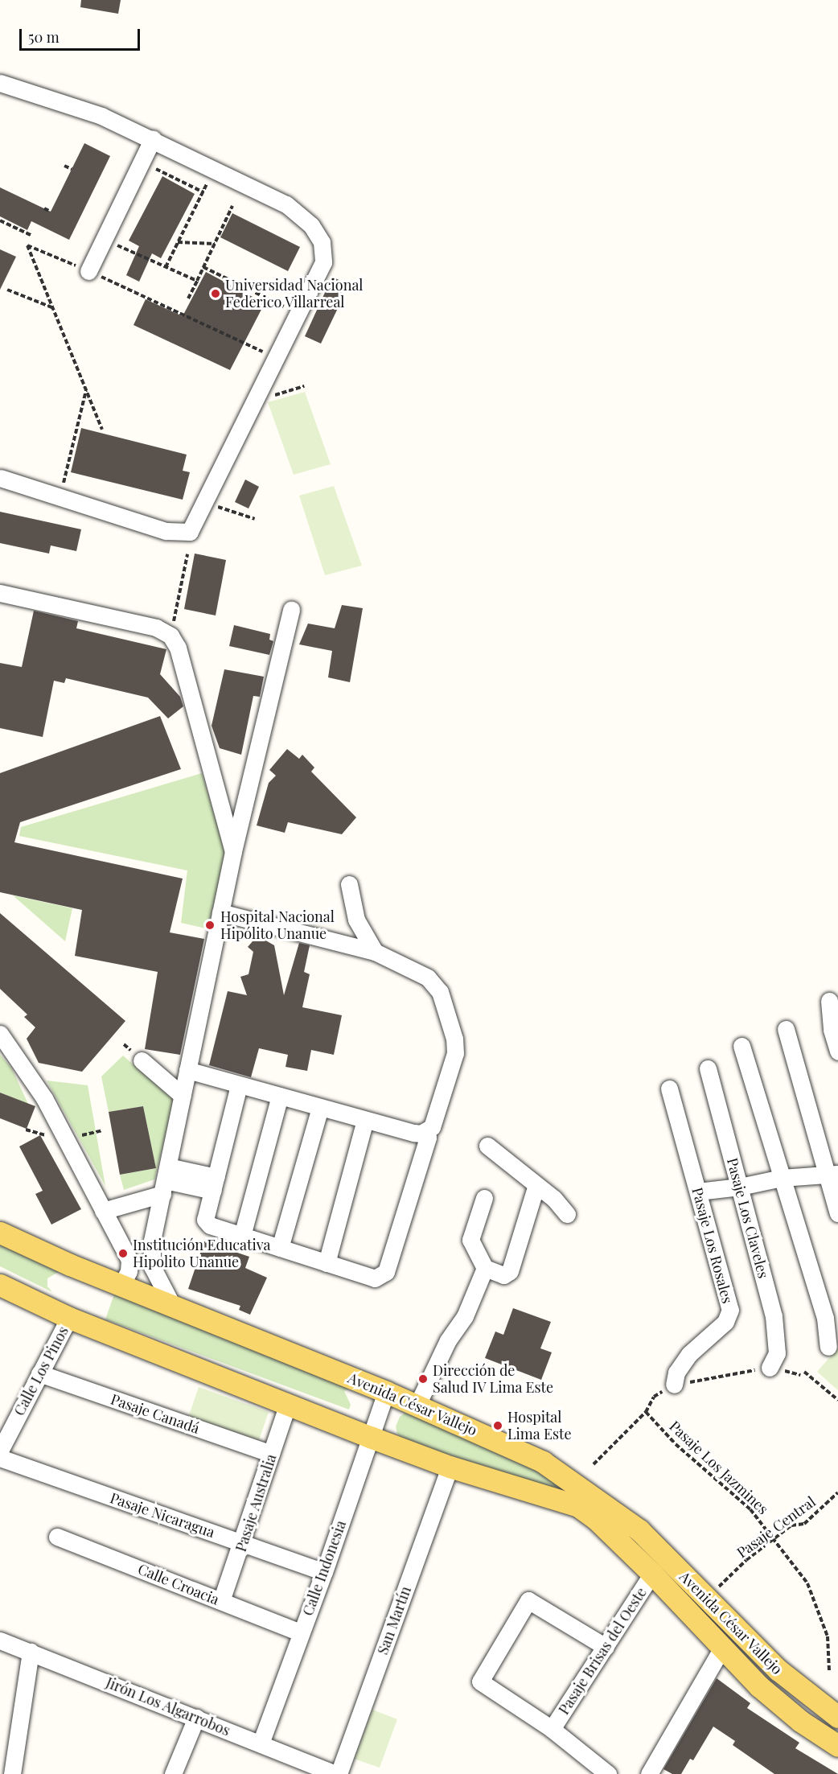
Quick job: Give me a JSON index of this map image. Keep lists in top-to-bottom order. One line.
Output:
{"streets":{"main road":["Avenida César Vallejo"],"street":["Pasaje Los Claveles","Pasaje Los Rosales","Calle Los Pinos","Pasaje Canadá","Pasaje Australia","Pasaje Nicaragua","Calle Indonesia","Calle Croacia","San Martín","Pasaje Brisas del Oeste","Jirón Los Algarrobos"],"path":["Pasaje Los Jazmines","Pasaje Central"]},"crossings":[["Calle Los Pinos","Avenida César Vallejo"],["Calle Los Pinos","Pasaje Canadá"],["Avenida César Vallejo","Pasaje Australia"],["Avenida César Vallejo","Pasaje Central"],["Avenida César Vallejo","Calle Indonesia"],["Avenida César Vallejo","San Martín"],["Avenida César Vallejo","Pasaje Brisas del Oeste"],["Pasaje Canadá","Pasaje Australia"],["Pasaje Los Jazmines","Pasaje Central"],["Pasaje Australia","Pasaje Nicaragua"],["Pasaje Australia","Calle Croacia"],["Pasaje Nicaragua","Calle Indonesia"],["Calle Indonesia","Calle Croacia"],["Calle Indonesia","Jirón Los Algarrobos"],["San Martín","Jirón Los Algarrobos"]],"places":["Universidad Nacional Federico Villarreal","Hospital Nacional Hipólito Unanue","Institución Educativa Hipolito Unanue","Dirección de Salud IV Lima Este","Hospital Lima Este"],"scale_bar":"50 m"}
